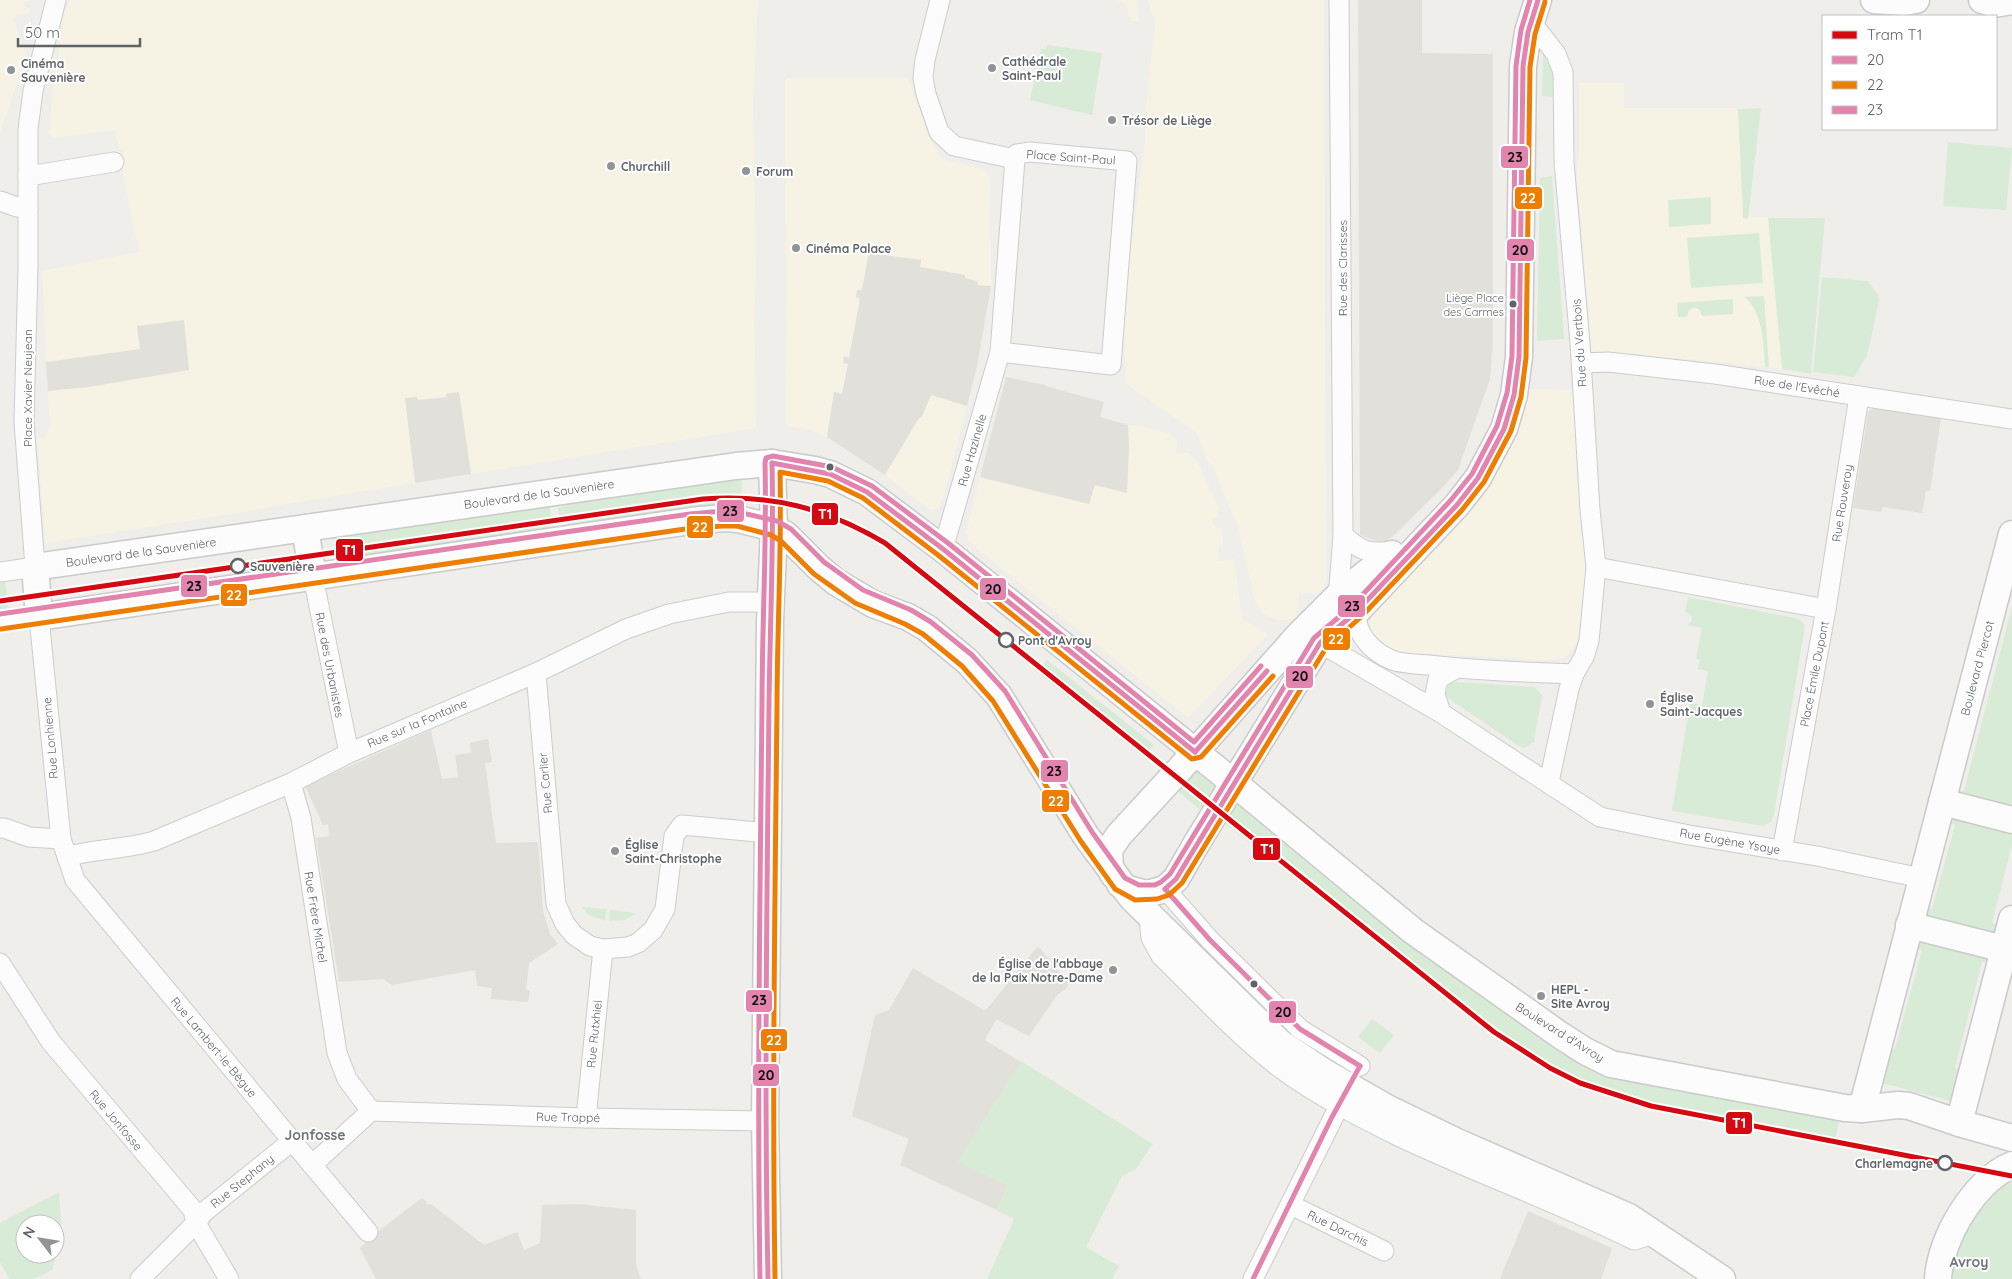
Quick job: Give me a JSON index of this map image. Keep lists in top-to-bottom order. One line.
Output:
{"streets":{"street":["Place Saint-Paul","Rue des Clarisses","Rue du Vertbois","Rue de l'Evêché","Place Xavier Neujean","Rue Hazinelle","Boulevard de la Sauvenière","Rue Rouveroy","Rue des Urbanistes","Boulevard Piercot","Place Émile Dupont","Rue sur la Fontaine","Rue Lonhienne","Rue Carlier","Rue Eugène Ysaye","Rue Frère Michel","Boulevard d'Avroy","Rue Rutxhiel","Rue Lambert-le-Bègue","Rue Trappé","Rue Jonfosse","Rue Stephany","Rue Darchis"]},"crossings":[["Place Saint-Paul","Rue Hazinelle"],["Rue des Clarisses","Rue du Vertbois"],["Rue du Vertbois","Rue de l'Evêché"],["Rue du Vertbois","Place Émile Dupont"],["Rue du Vertbois","Rue Eugène Ysaye"],["Rue de l'Evêché","Rue Rouveroy"],["Place Xavier Neujean","Boulevard de la Sauvenière"],["Rue Hazinelle","Boulevard d'Avroy"],["Boulevard de la Sauvenière","Boulevard d'Avroy"],["Rue Rouveroy","Place Émile Dupont"],["Rue des Urbanistes","Rue sur la Fontaine"],["Boulevard Piercot","Rue Eugène Ysaye"],["Boulevard Piercot","Boulevard d'Avroy"],["Place Émile Dupont","Rue Eugène Ysaye"],["Rue sur la Fontaine","Rue Lonhienne"],["Rue sur la Fontaine","Rue Carlier"],["Rue sur la Fontaine","Rue Frère Michel"],["Rue sur la Fontaine","Rue Lambert-le-Bègue"],["Rue Lonhienne","Rue Lambert-le-Bègue"],["Rue Carlier","Rue Rutxhiel"],["Rue Frère Michel","Rue Trappé"],["Rue Rutxhiel","Rue Trappé"],["Rue Lambert-le-Bègue","Rue Stephany"],["Rue Jonfosse","Rue Stephany"]],"districts":["Jonfosse","Avroy"],"places":["Cathédrale Saint-Paul","Cinéma Sauvenière","Trésor de Liège","Churchill","Forum","Cinéma Palace","Liège Place des Carmes","Sauvenière","Pont d'Avroy","Église Saint-Jacques","Église Saint-Christophe","Église de l'abbaye de la Paix Notre-Dame","HEPL - Site Avroy","Charlemagne"],"lines":["transit line 20","transit line 23","transit line 22","tram line T1"],"legend":["Tram T1","20","22","23"],"scale_bar":"50 m","north":"top left"}
